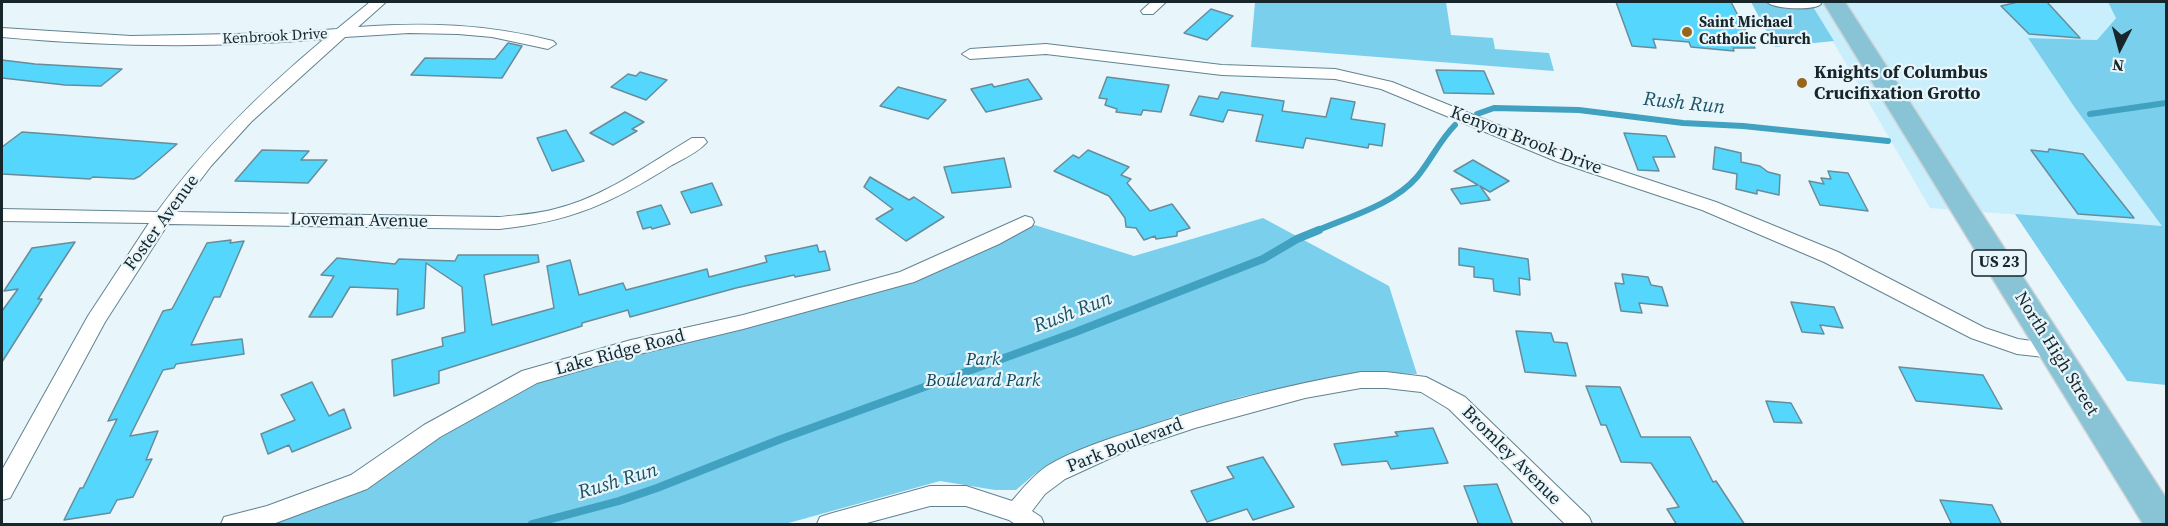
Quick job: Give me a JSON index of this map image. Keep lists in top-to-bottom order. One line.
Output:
{"streets":{"main road":["US 23","North High Street"],"street":["Kenbrook Drive","Kenyon Brook Drive","Loveman Avenue","Foster Avenue","Lake Ridge Road","Park Boulevard","Bromley Avenue"]},"crossings":[["Kenbrook Drive","Foster Avenue"],["Kenyon Brook Drive","North High Street"],["Loveman Avenue","Foster Avenue"],["Park Boulevard","Bromley Avenue"]],"water":["Rush Run"],"parks":["Park Boulevard Park"],"places":["Saint Michael Catholic Church","Knights of Columbus Crucifixation Grotto"],"north":"bottom"}
